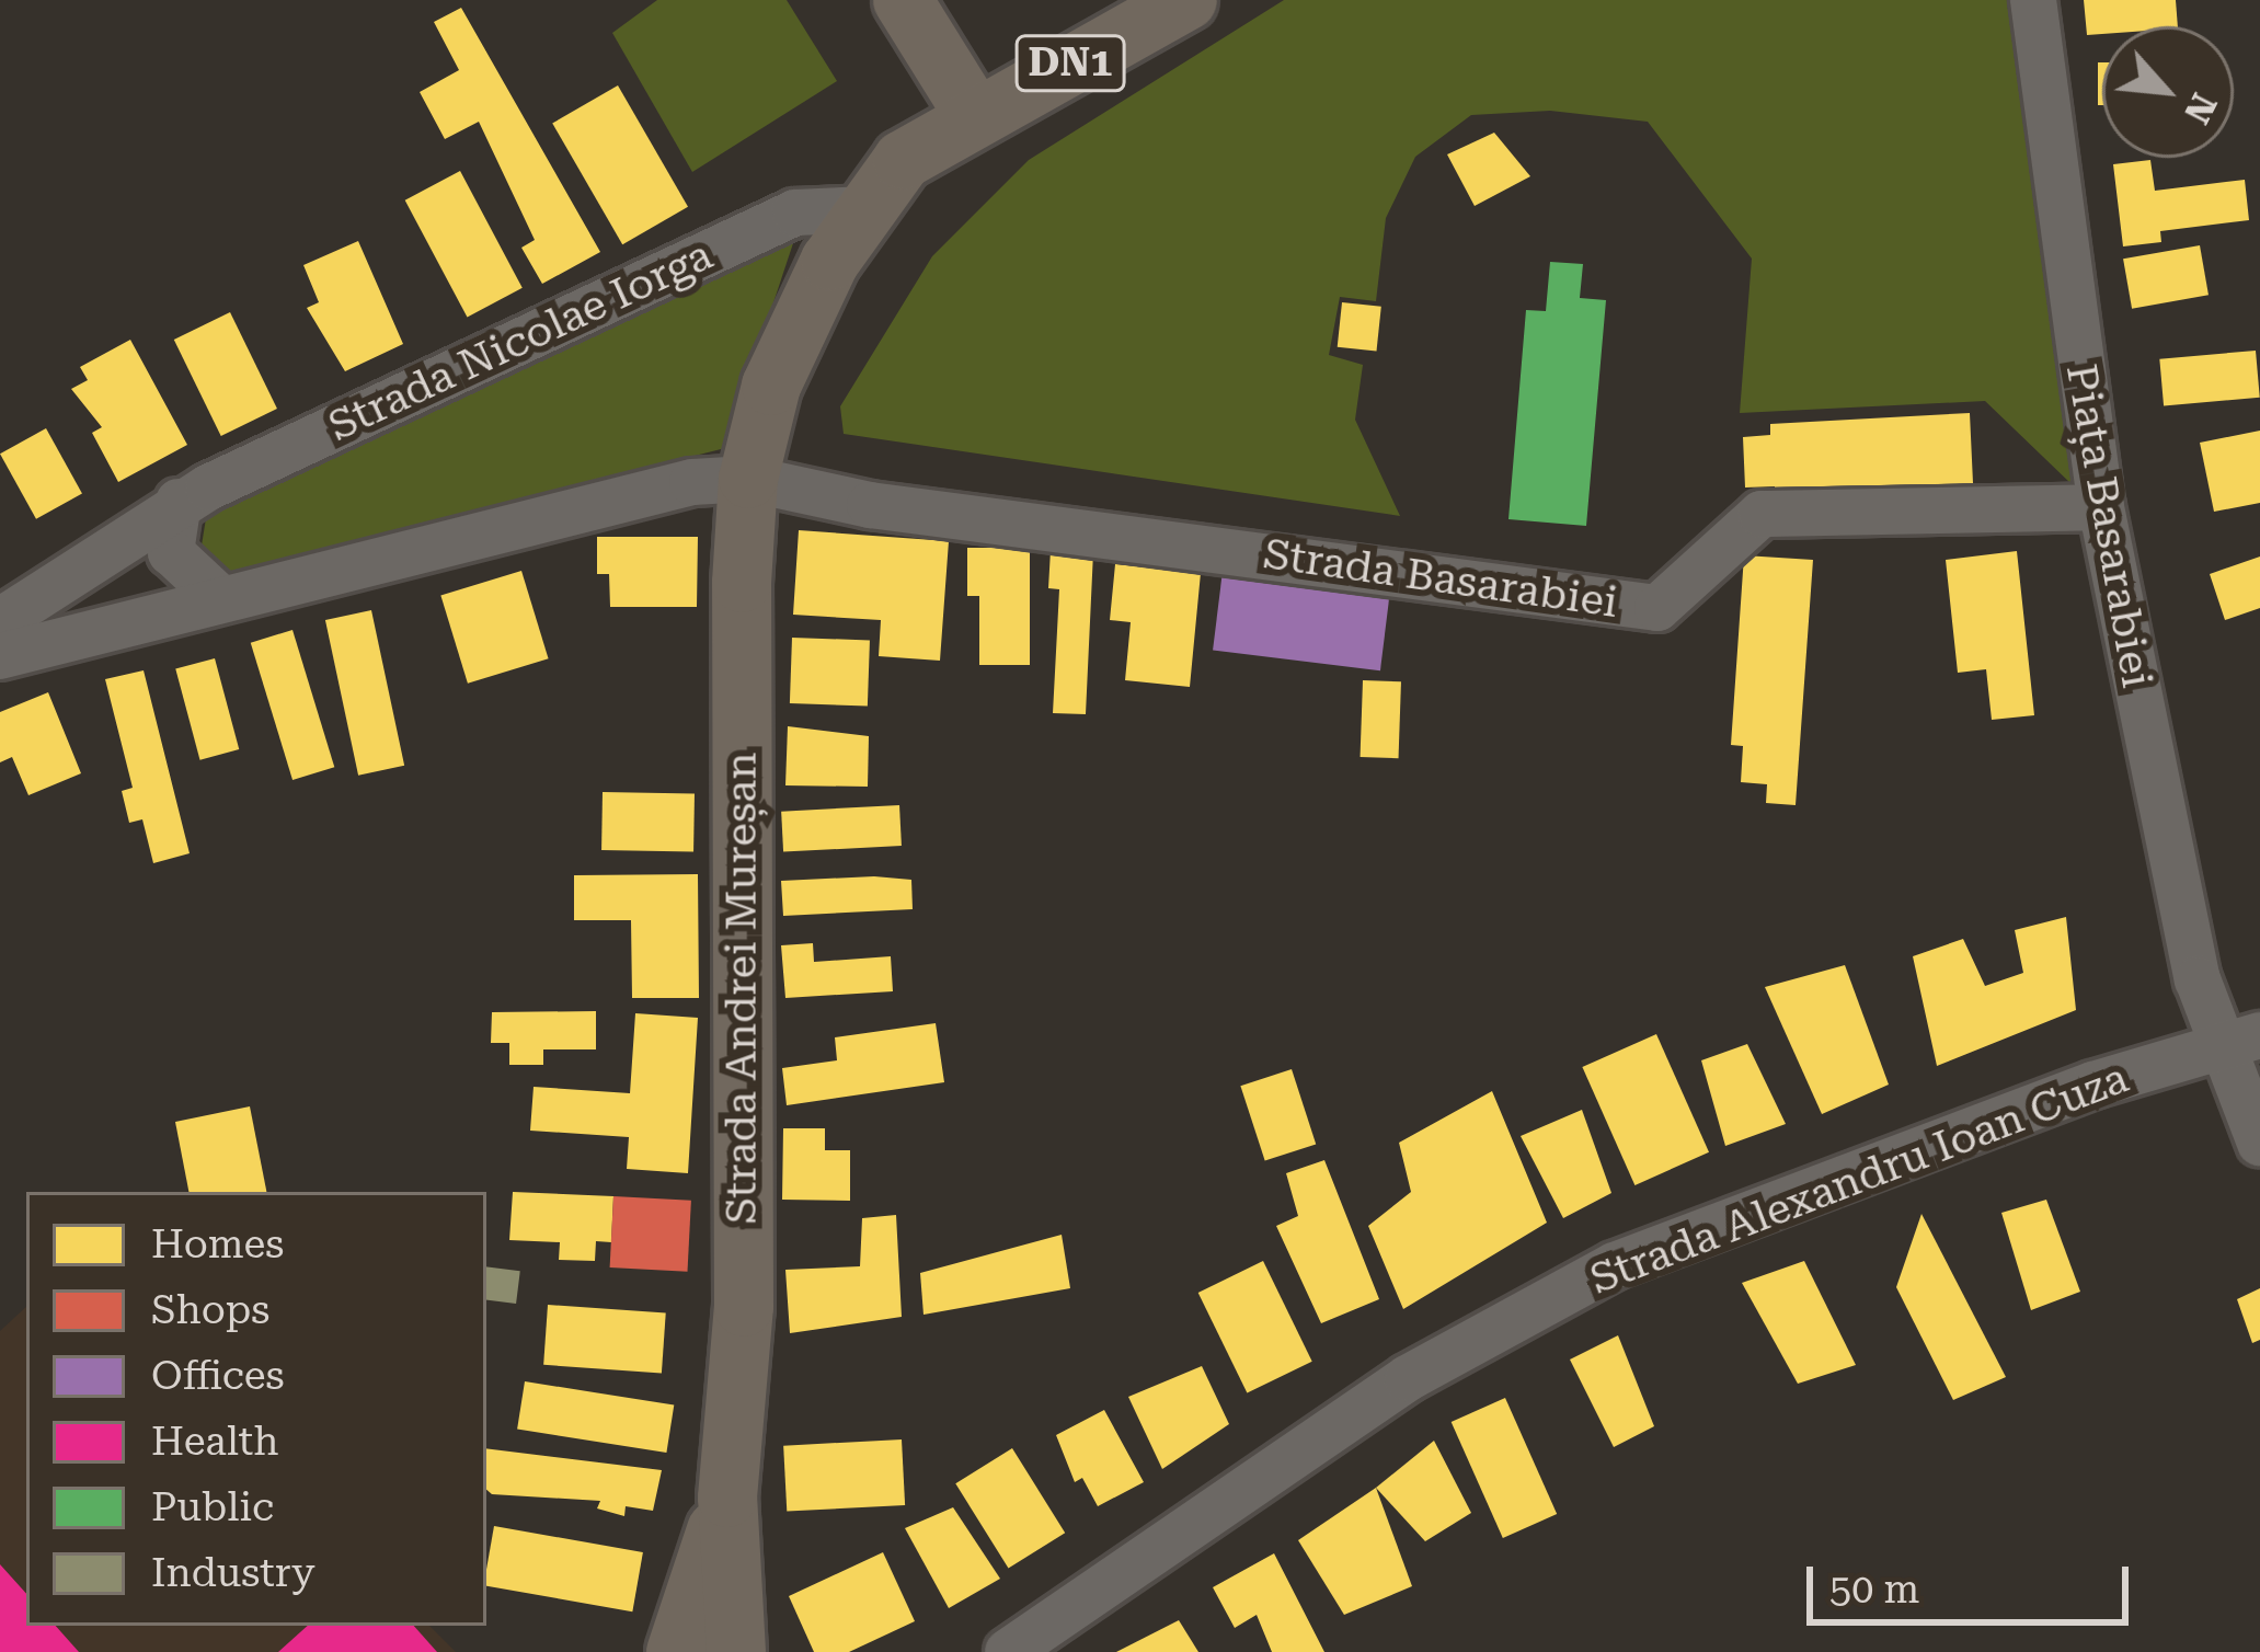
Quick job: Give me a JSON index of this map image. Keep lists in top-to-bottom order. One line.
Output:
{"streets":{"main road":["DN1","Strada Andrei Mureșan"],"street":["Strada Nicolae Iorga","Piața Basarabiei","Strada Basarabiei","Strada Alexandru Ioan Cuza"]},"crossings":[["DN1","Strada Nicolae Iorga"],["DN1","Strada Basarabiei"],["DN1","Strada Andrei Mureșan"],["Piața Basarabiei","Strada Basarabiei"],["Piața Basarabiei","Strada Alexandru Ioan Cuza"],["Strada Basarabiei","Strada Andrei Mureșan"]],"legend":["Homes","Shops","Offices","Health","Public","Industry"],"scale_bar":"50 m","north":"bottom right"}
